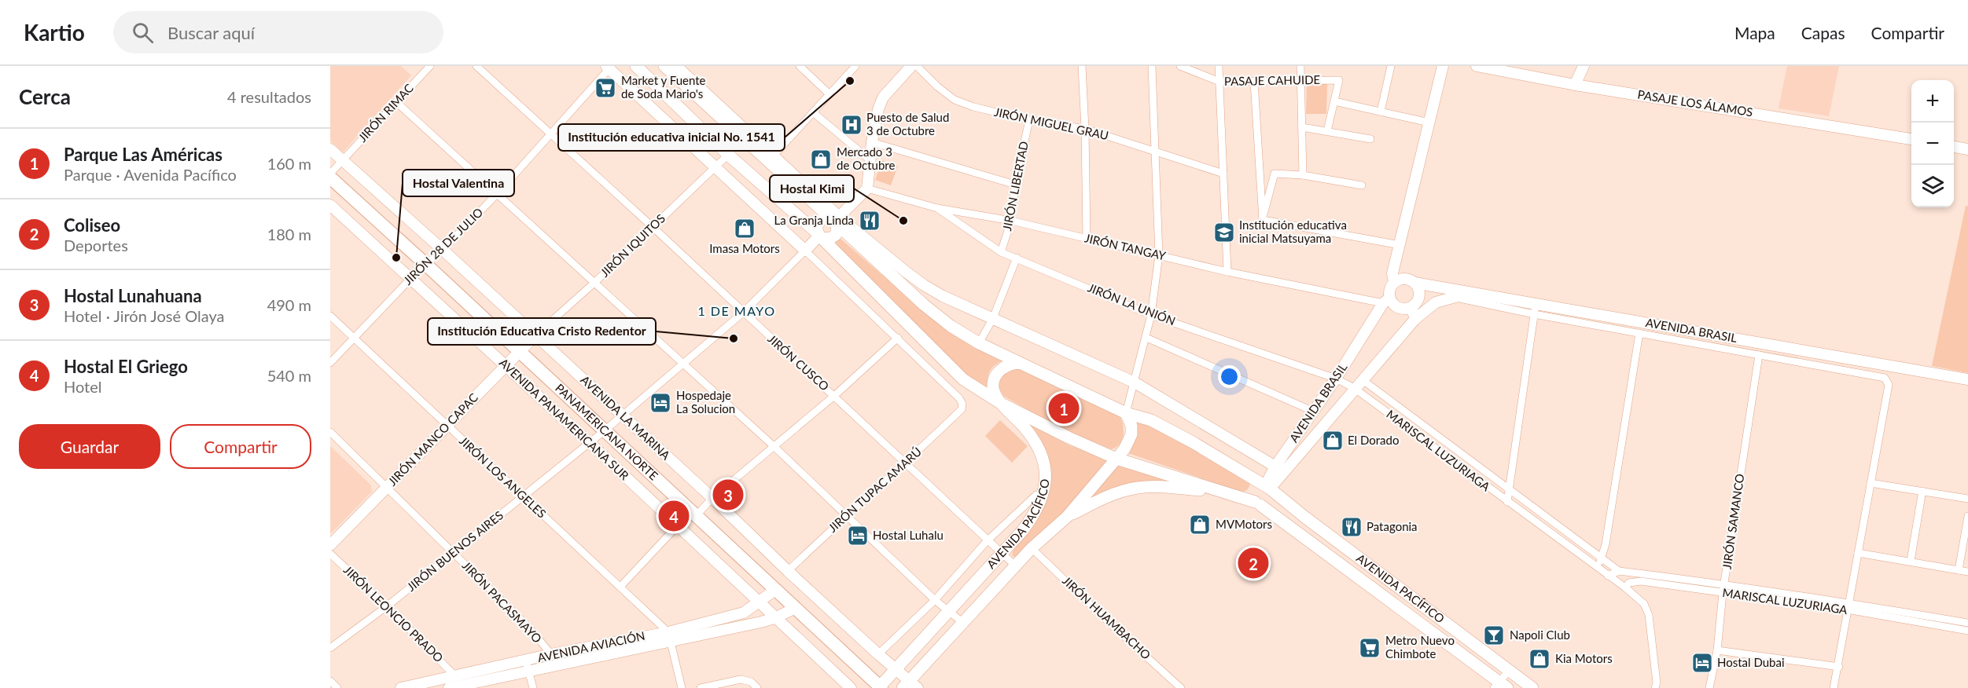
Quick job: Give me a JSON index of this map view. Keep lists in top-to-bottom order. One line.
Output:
{"streets":{"highway":["PANAMERICANA NORTE"],"main road":["PASAJE LOS ÁLAMOS","AVENIDA BRASIL","AVENIDA LA MARINA","AVENIDA PANAMERICANA SUR","JIRÓN MANCO CAPAC","AVENIDA PACÍFICO","AVENIDA AVIACIÓN"],"street":["PASAJE CAHUIDE","JIRÓN RIMAC","JIRÓN MIGUEL GRAU","JIRÓN LIBERTAD","JIRÓN IQUITOS","JIRÓN 28 DE JULIO","JIRÓN TANGAY","JIRÓN LA UNIÓN","JIRÓN CUSCO","MARISCAL LUZURIAGA","JIRÓN LOS ANGELES","JIRÓN TUPAC AMARÚ","JIRÓN SAMANCO","JIRÓN BUENOS AIRES","JIRÓN PACASMAYO","JIRÓN LEONCIO PRADO","JIRÓN HUAMBACHO"]},"crossings":[["JIRÓN RIMAC","AVENIDA LA MARINA"],["JIRÓN MIGUEL GRAU","JIRÓN LIBERTAD"],["JIRÓN LIBERTAD","JIRÓN TANGAY"],["JIRÓN LIBERTAD","JIRÓN LA UNIÓN"],["JIRÓN IQUITOS","JIRÓN CUSCO"],["JIRÓN IQUITOS","AVENIDA LA MARINA"],["JIRÓN IQUITOS","JIRÓN MANCO CAPAC"],["JIRÓN 28 DE JULIO","JIRÓN CUSCO"],["JIRÓN 28 DE JULIO","AVENIDA LA MARINA"],["JIRÓN 28 DE JULIO","AVENIDA PANAMERICANA SUR"],["JIRÓN 28 DE JULIO","PANAMERICANA NORTE"],["JIRÓN 28 DE JULIO","JIRÓN LOS ANGELES"],["JIRÓN TANGAY","JIRÓN LA UNIÓN"],["JIRÓN TANGAY","AVENIDA BRASIL"],["JIRÓN LA UNIÓN","AVENIDA BRASIL"],["JIRÓN LA UNIÓN","MARISCAL LUZURIAGA"],["AVENIDA BRASIL","MARISCAL LUZURIAGA"],["AVENIDA BRASIL","AVENIDA PACÍFICO"],["JIRÓN CUSCO","JIRÓN TUPAC AMARÚ"],["JIRÓN CUSCO","AVENIDA PACÍFICO"],["JIRÓN CUSCO","JIRÓN BUENOS AIRES"],["AVENIDA LA MARINA","JIRÓN MANCO CAPAC"],["AVENIDA LA MARINA","JIRÓN TUPAC AMARÚ"],["AVENIDA LA MARINA","AVENIDA PACÍFICO"],["AVENIDA LA MARINA","JIRÓN BUENOS AIRES"],["AVENIDA PANAMERICANA SUR","JIRÓN MANCO CAPAC"],["AVENIDA PANAMERICANA SUR","JIRÓN BUENOS AIRES"],["AVENIDA PANAMERICANA SUR","AVENIDA AVIACIÓN"],["PANAMERICANA NORTE","JIRÓN MANCO CAPAC"],["PANAMERICANA NORTE","AVENIDA PACÍFICO"],["PANAMERICANA NORTE","JIRÓN BUENOS AIRES"],["PANAMERICANA NORTE","AVENIDA AVIACIÓN"],["JIRÓN MANCO CAPAC","JIRÓN LOS ANGELES"],["JIRÓN MANCO CAPAC","JIRÓN PACASMAYO"],["MARISCAL LUZURIAGA","JIRÓN SAMANCO"],["JIRÓN LOS ANGELES","JIRÓN BUENOS AIRES"],["JIRÓN LOS ANGELES","AVENIDA AVIACIÓN"],["AVENIDA PACÍFICO","JIRÓN HUAMBACHO"],["JIRÓN BUENOS AIRES","JIRÓN PACASMAYO"],["JIRÓN BUENOS AIRES","JIRÓN LEONCIO PRADO"],["JIRÓN PACASMAYO","AVENIDA AVIACIÓN"],["JIRÓN LEONCIO PRADO","AVENIDA AVIACIÓN"]],"districts":["1 DE MAYO"],"places":{"other":["Institución educativa inicial No. 1541","Hostal Kimi","Hostal Valentina","Institución Educativa Cristo Redentor"],"supermarket":["Market y Fuente de Soda Mario's","Metro Nuevo Chimbote"],"hospital":["Puesto de Salud 3 de Octubre"],"shop":["Mercado 3 de Octubre","Imasa Motors","El Dorado","MVMotors","Kia Motors"],"restaurant":["La Granja Linda","Patagonia"],"school or university":["Institución educativa inicial Matsuyama"],"hotel":["Hospedaje La Solucion","Hostal Luhalu","Hostal Dubai"],"bar":["Napoli Club"]},"page":{"header":"Kartio","search":"Buscar aquí","nav":["Mapa","Capas","Compartir"],"heading":["Cerca","4 resultados"],"map_buttons":["+","−"],"list":[{"mark":"1","name":"Parque Las Américas","note":"Parque · Avenida Pacífico","value":"160 m"},{"mark":"2","name":"Coliseo","note":"Deportes","value":"180 m"},{"mark":"3","name":"Hostal Lunahuana","note":"Hotel · Jirón José Olaya","value":"490 m"},{"mark":"4","name":"Hostal El Griego","note":"Hotel","value":"540 m"}],"pins":["1","3","4","2"],"buttons":["Guardar","Compartir"]}}
